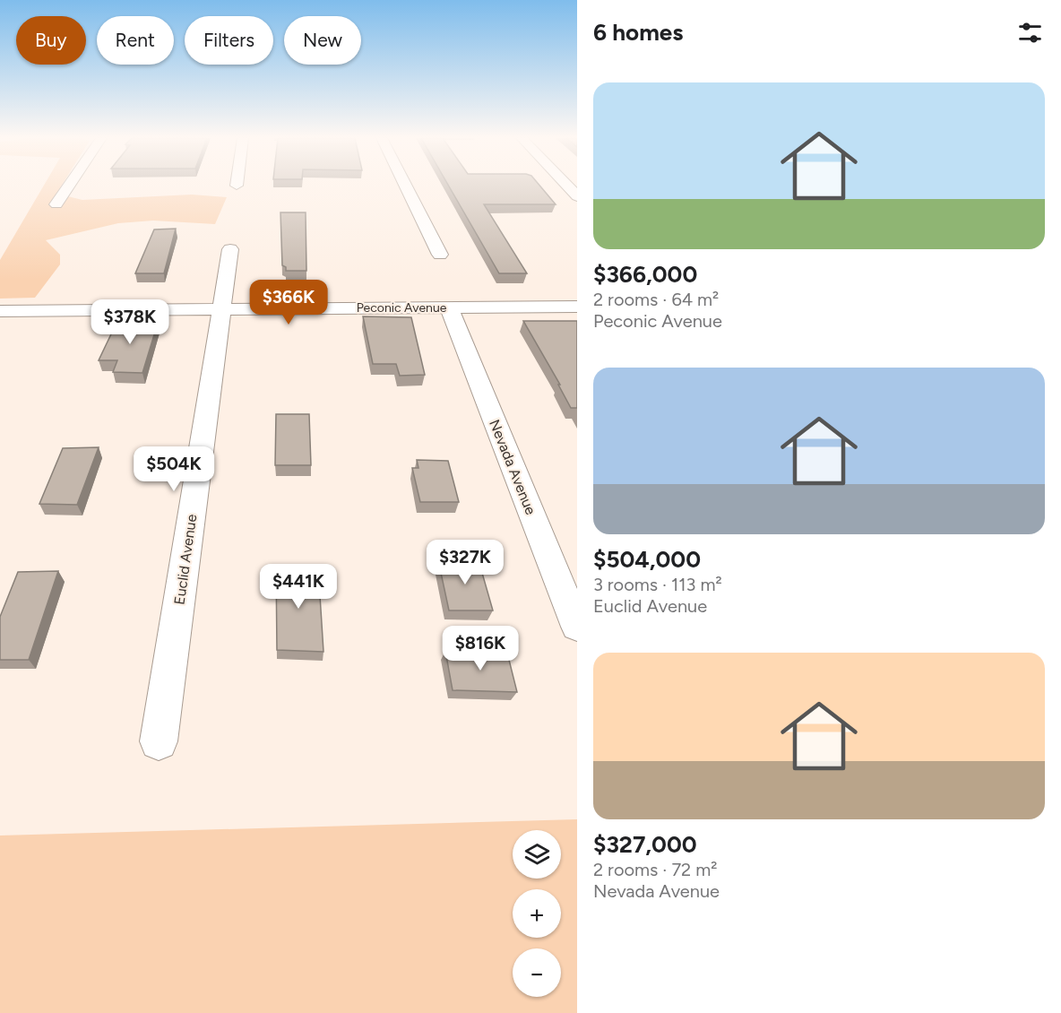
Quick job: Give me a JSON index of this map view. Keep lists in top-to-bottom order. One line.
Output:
{"streets":{"street":["Peconic Avenue","Nevada Avenue","Euclid Avenue"]},"crossings":[["Peconic Avenue","Nevada Avenue"],["Peconic Avenue","Euclid Avenue"]],"page":{"heading":"6 homes","chip":["Buy","Rent","Filters","New"],"list":[{"name":"$366,000","note":"2 rooms · 64 m² · Peconic Avenue"},{"name":"$504,000","note":"3 rooms · 113 m² · Euclid Avenue"},{"name":"$327,000","note":"2 rooms · 72 m² · Nevada Avenue"}],"price":["$366K","$378K","$504K","$327K","$441K","$816K"],"map_buttons":["+","−"]}}
